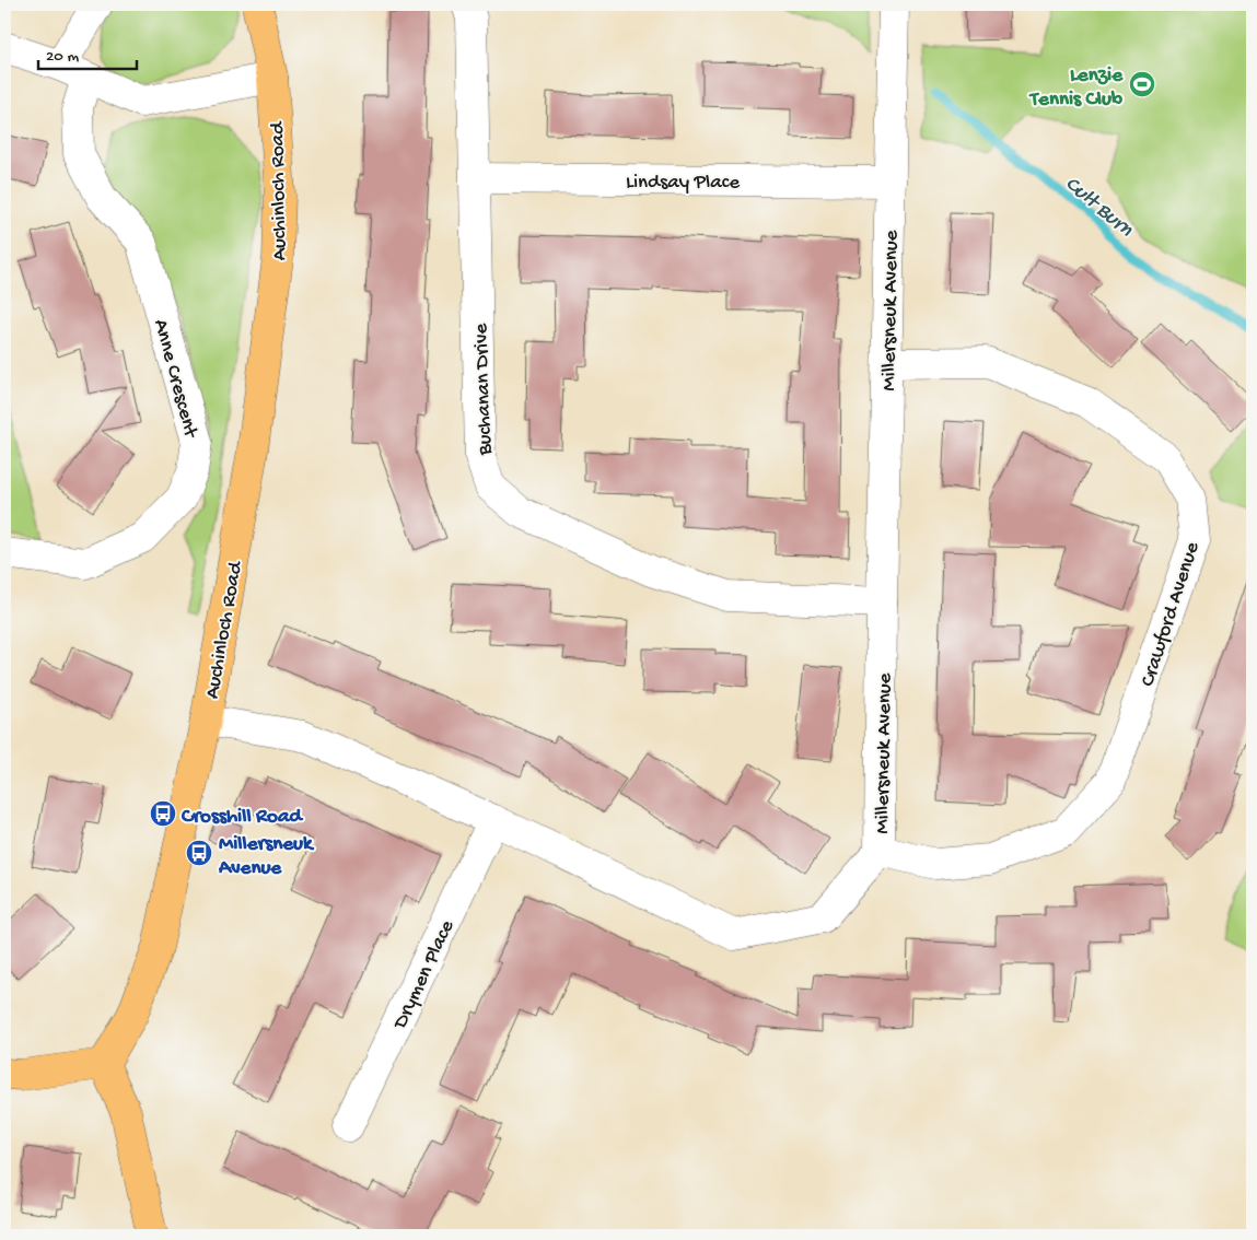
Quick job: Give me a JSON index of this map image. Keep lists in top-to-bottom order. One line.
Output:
{"streets":{"main road":["Auchinloch Road"],"street":["Lindsay Place","Millersneuk Avenue","Anne Crescent","Buchanan Drive","Crawford Avenue","Drymen Place"]},"crossings":[["Lindsay Place","Millersneuk Avenue"],["Lindsay Place","Buchanan Drive"],["Auchinloch Road","Millersneuk Avenue"],["Millersneuk Avenue","Buchanan Drive"],["Millersneuk Avenue","Crawford Avenue"],["Millersneuk Avenue","Drymen Place"]],"water":["Cult Burn"],"places":{"sports":["Lenzie Tennis Club"],"bus stop":["Crosshill Road","Millersneuk Avenue"]},"scale_bar":"20 m"}
